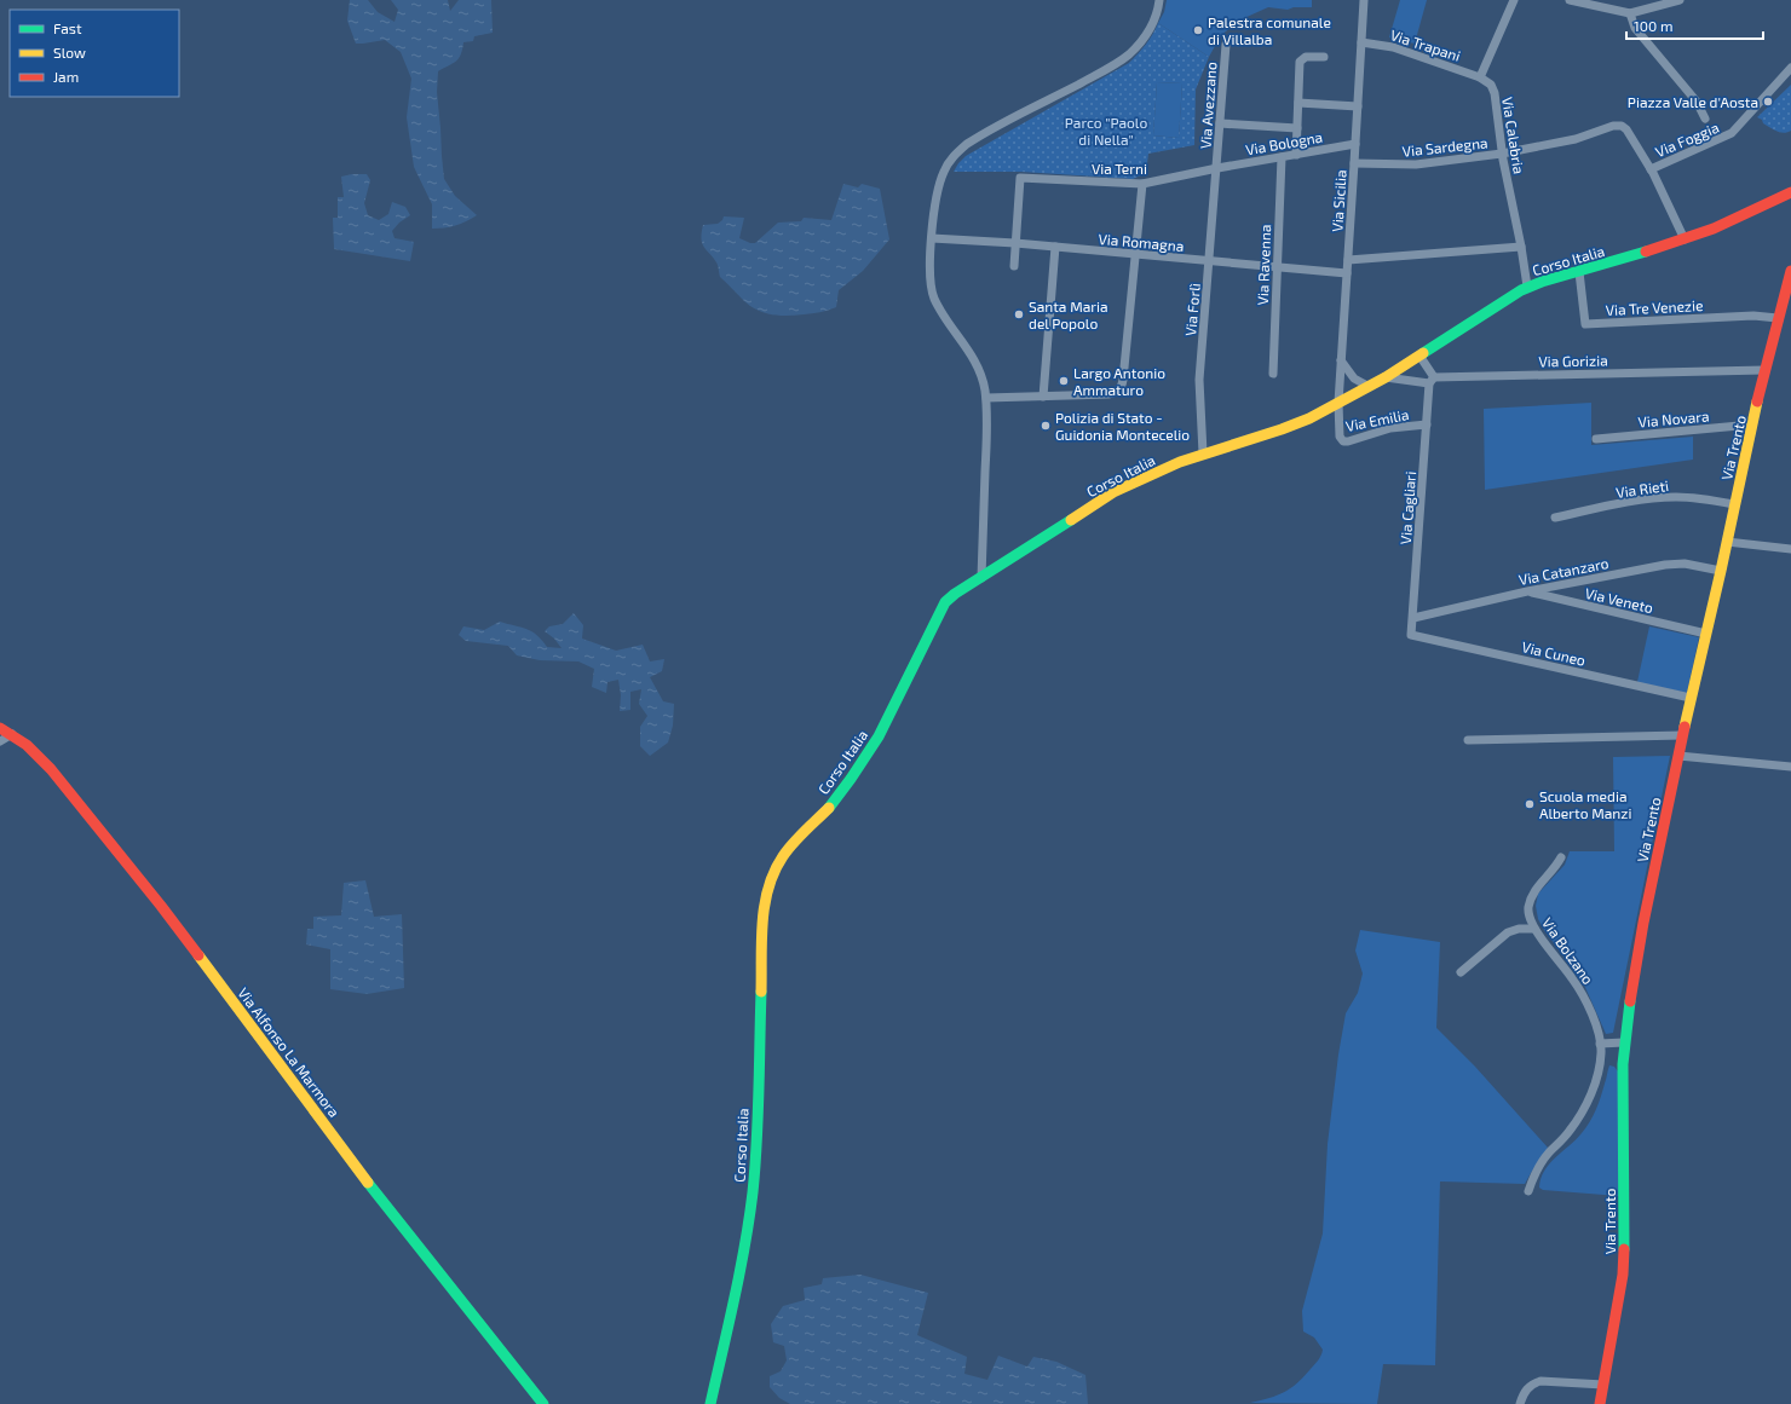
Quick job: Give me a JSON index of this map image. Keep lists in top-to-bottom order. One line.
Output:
{"streets":{"street":["Via Trapani","Via Avezzano","Via Calabria","Via Foggia","Via Bologna","Via Sardegna","Via Terni","Via Sicilia","Via Romagna","Corso Italia","Via Ravenna","Via Tre Venezie","Via Forlì","Via Gorizia","Via Novara","Via Emilia","Via Trento","Via Rieti","Via Cagliari","Via Catanzaro","Via Veneto","Via Cuneo","Via Bolzano","Via Alfonso La Marmora"]},"crossings":[["Via Trapani","Via Calabria"],["Via Trapani","Via Sicilia"],["Via Avezzano","Via Bologna"],["Via Avezzano","Via Terni"],["Via Avezzano","Via Forlì"],["Via Calabria","Via Sardegna"],["Via Calabria","Corso Italia"],["Via Foggia","Via Sardegna"],["Via Bologna","Via Terni"],["Via Bologna","Via Sicilia"],["Via Bologna","Via Ravenna"],["Via Bologna","Via Forlì"],["Via Sardegna","Via Sicilia"],["Via Terni","Via Romagna"],["Via Terni","Via Forlì"],["Via Sicilia","Via Romagna"],["Via Sicilia","Corso Italia"],["Via Sicilia","Via Emilia"],["Via Romagna","Via Ravenna"],["Via Romagna","Via Forlì"],["Corso Italia","Via Tre Venezie"],["Corso Italia","Via Forlì"],["Corso Italia","Via Gorizia"],["Corso Italia","Via Emilia"],["Via Tre Venezie","Via Trento"],["Via Gorizia","Via Trento"],["Via Gorizia","Via Cagliari"],["Via Novara","Via Trento"],["Via Emilia","Via Cagliari"],["Via Trento","Via Rieti"],["Via Trento","Via Catanzaro"],["Via Trento","Via Veneto"],["Via Trento","Via Cuneo"],["Via Cagliari","Via Catanzaro"],["Via Cagliari","Via Cuneo"],["Via Catanzaro","Via Veneto"]],"parks":["Parco \"Paolo di Nella\""],"places":["Palestra comunale di Villalba","Piazza Valle d'Aosta","Santa Maria del Popolo","Largo Antonio Ammaturo","Polizia di Stato - Guidonia Montecelio","Scuola media Alberto Manzi"],"legend":["Fast","Slow","Jam"],"scale_bar":"100 m"}
